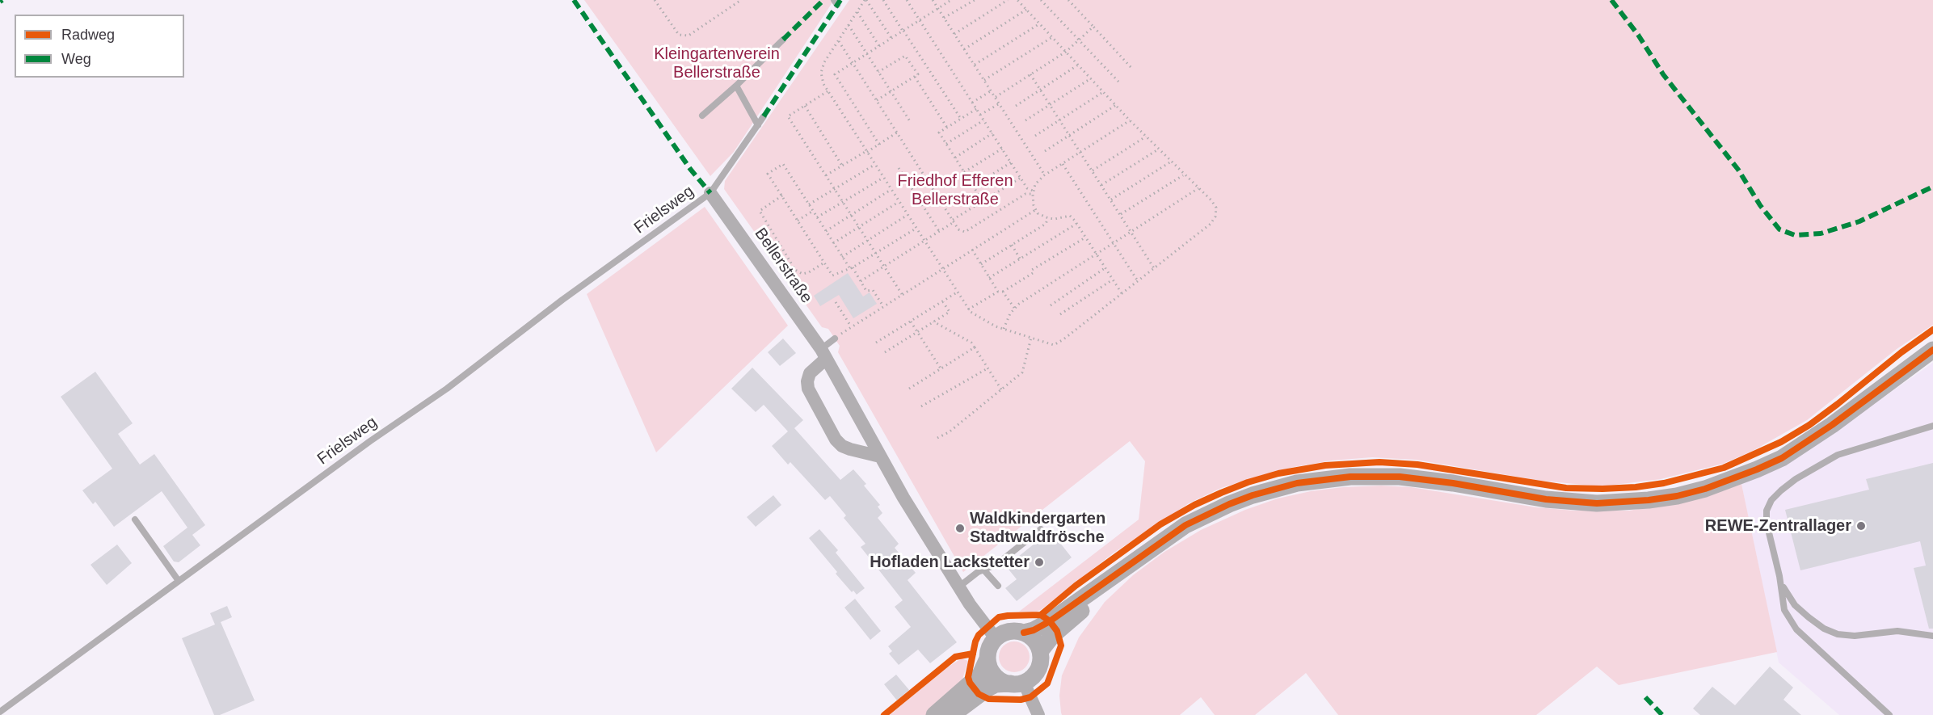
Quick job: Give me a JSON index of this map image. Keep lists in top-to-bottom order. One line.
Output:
{"streets":{"street":["Bellerstraße"],"lane":["Frielsweg"]},"crossings":[["Frielsweg","Bellerstraße"]],"parks":["Kleingartenverein Bellerstraße","Friedhof Efferen Bellerstraße"],"places":["REWE-Zentrallager","Waldkindergarten Stadtwaldfrösche","Hofladen Lackstetter"],"legend":["Radweg","Weg"]}
